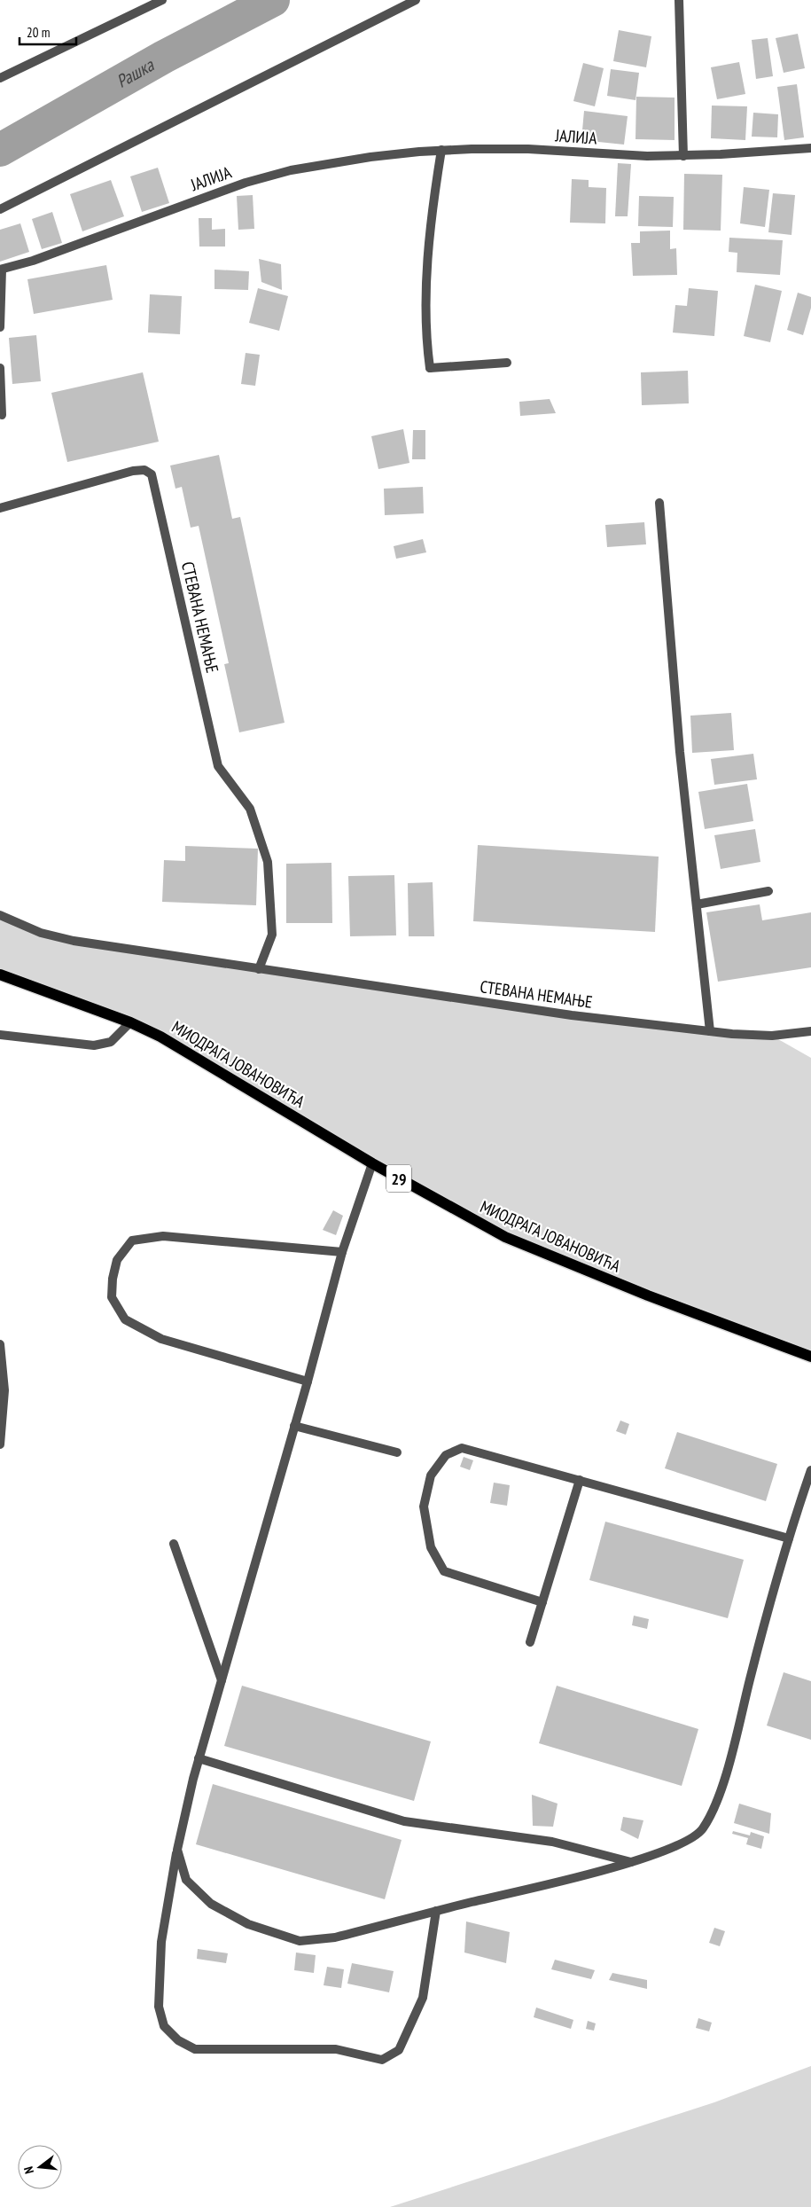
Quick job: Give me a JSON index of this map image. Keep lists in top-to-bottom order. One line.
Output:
{"streets":{"main road":["МИОДРАГА ЈОВАНОВИЋА","29"],"street":["ЈАЛИЈА","СТЕВАНА НЕМАЊЕ"]},"water":["Рашка"],"scale_bar":"20 m","north":"left"}
